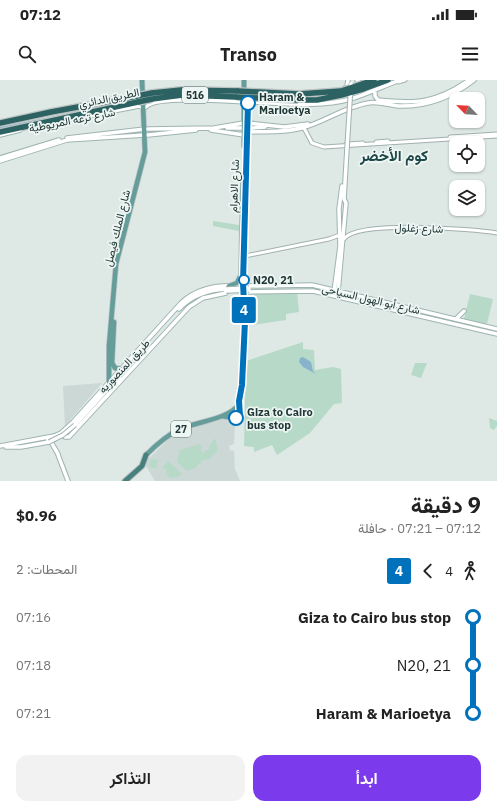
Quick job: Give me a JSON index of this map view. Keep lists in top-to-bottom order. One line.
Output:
{"streets":{"highway":["516","الطريق الدائري"],"main road":["شارع ترعه المريوطية","شارع الاهرام","شارع الملك فيصل","شارع أبو الهول السياحى","طريق المنصوريه","27"],"street":["شارع زغلول"]},"crossings":[["الطريق الدائري","شارع ترعه المريوطية"],["شارع ترعه المريوطية","شارع الاهرام"],["شارع ترعه المريوطية","شارع الملك فيصل"],["شارع الاهرام","شارع زغلول"],["شارع الاهرام","شارع أبو الهول السياحى"],["شارع الاهرام","طريق المنصوريه"],["شارع الاهرام","27"],["شارع الملك فيصل","طريق المنصوريه"],["شارع أبو الهول السياحى","طريق المنصوريه"]],"districts":["كوم الأخضر"],"places":["Haram & Marioetya","N20, 21","Giza to Cairo bus stop"],"lines":["bus line 4"],"north":"top left","page":{"status":"07:12","header":"Transo","on_map":"4","heading":["9 دقيقة","07:12 – 07:21 · حافلة","$0.96"],"legs":["4","4","المحطات: 2"],"list":[{"name":"Giza to Cairo bus stop","value":"07:16"},{"name":"N20, 21","value":"07:18"},{"name":"Haram & Marioetya","value":"07:21"}],"buttons":["ابدأ","التذاكر"]}}
